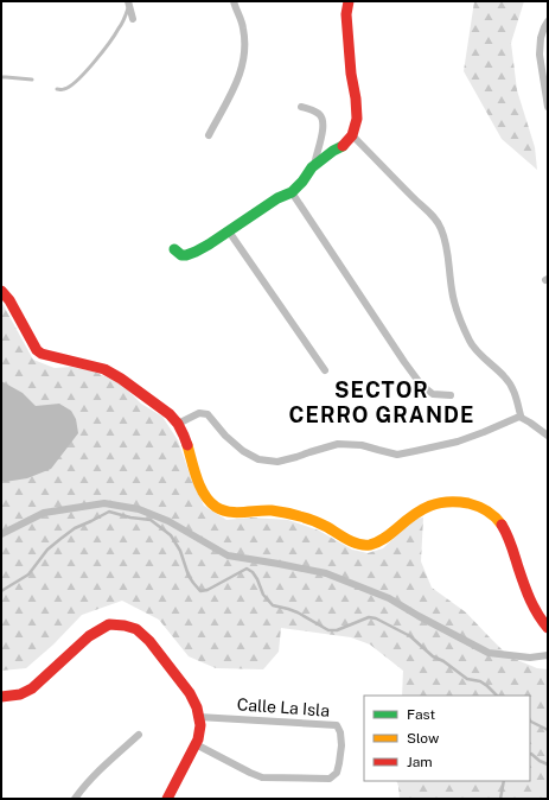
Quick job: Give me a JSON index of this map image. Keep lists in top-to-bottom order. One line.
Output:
{"streets":{"street":["Calle La Isla"]},"districts":["SECTOR CERRO GRANDE"],"legend":["Fast","Slow","Jam"]}
